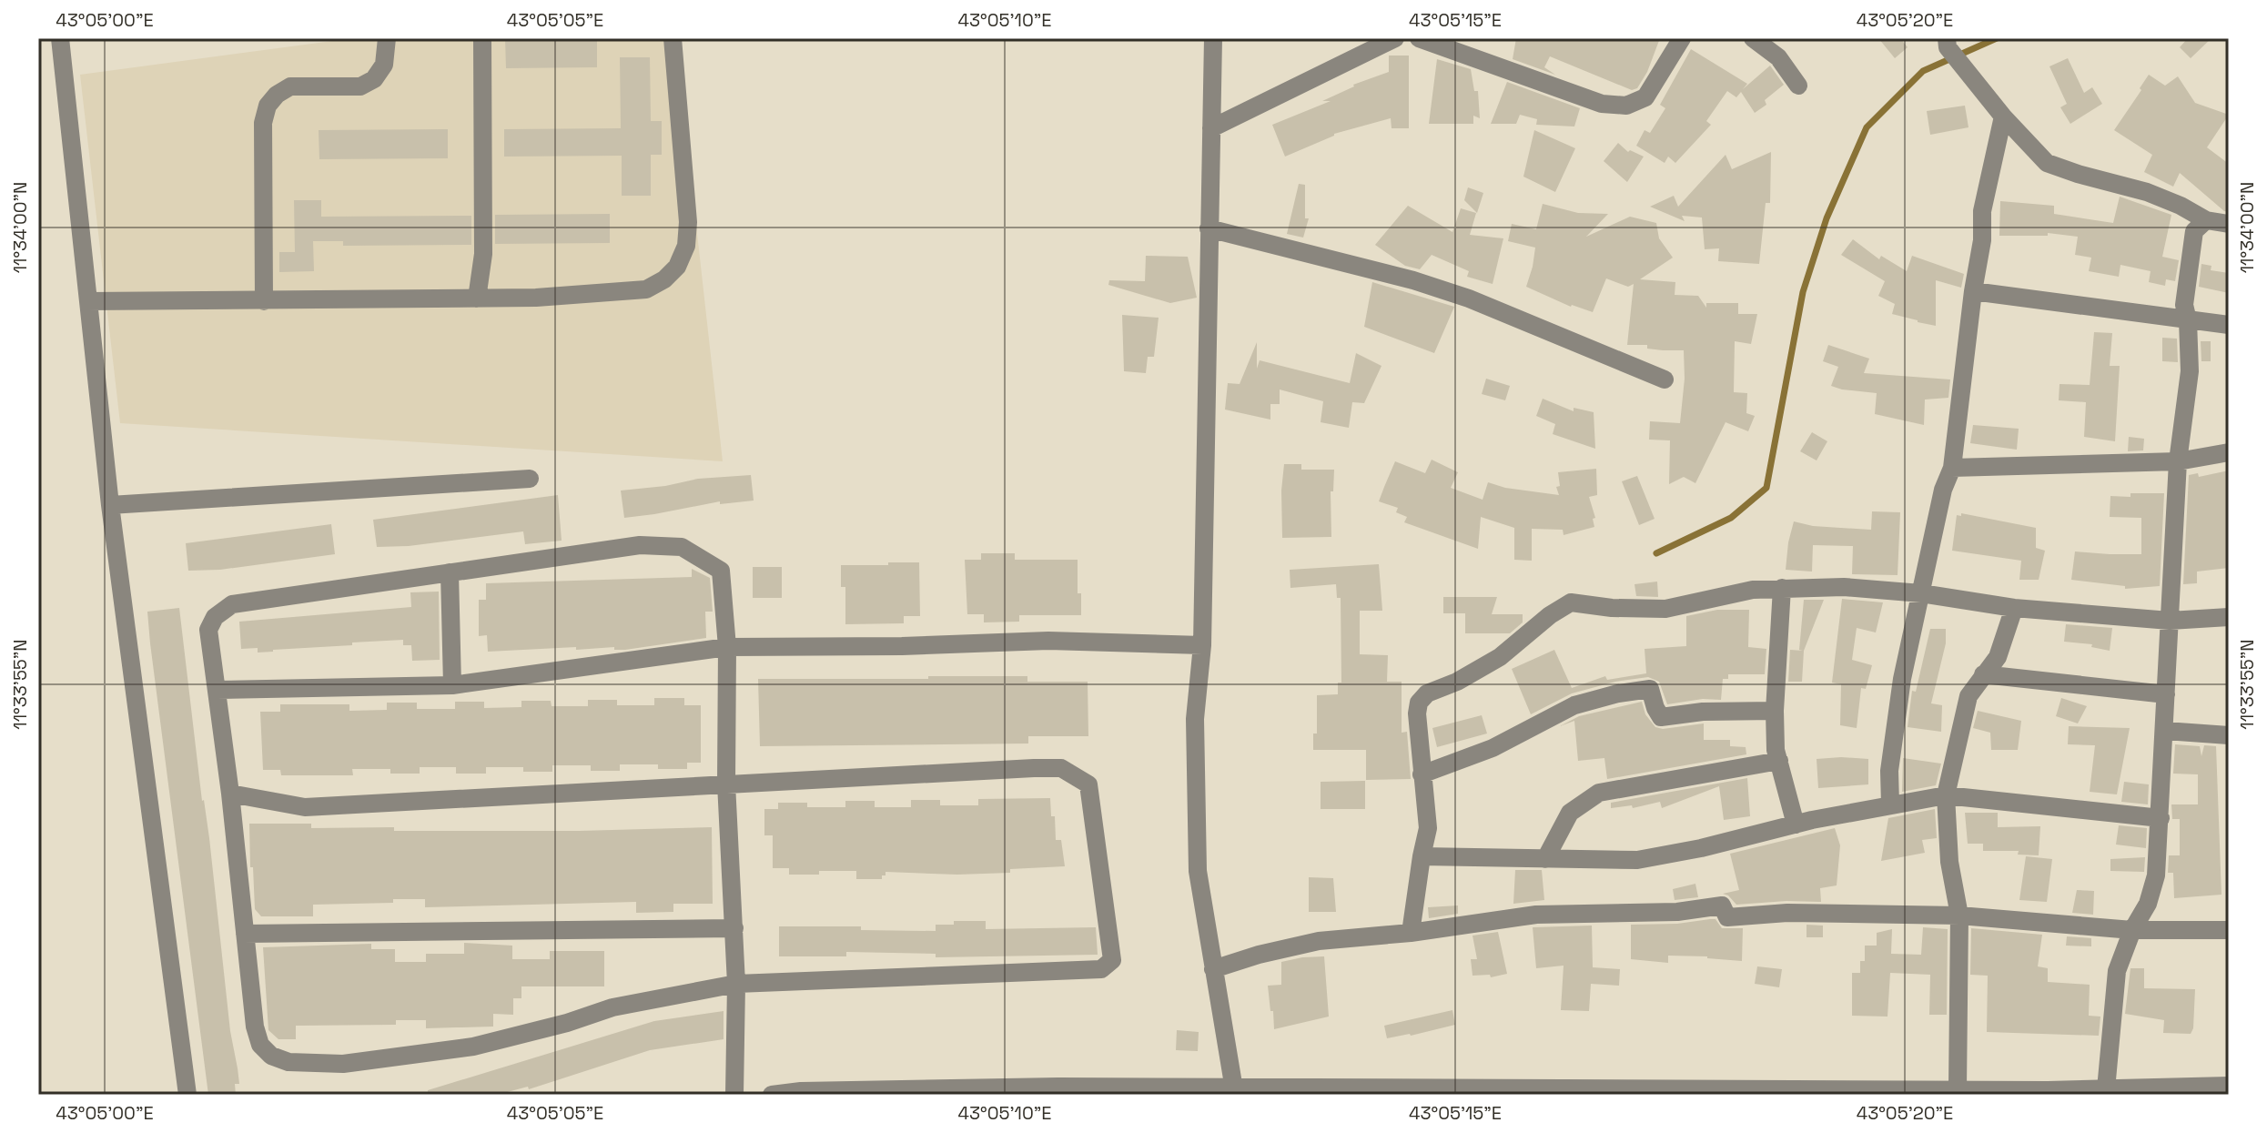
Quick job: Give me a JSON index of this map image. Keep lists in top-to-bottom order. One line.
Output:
{"coordinates":["43°05'00\"E","43°05'05\"E","43°05'10\"E","43°05'15\"E","43°05'20\"E","11°34'00\"N","11°33'55\"N"]}
